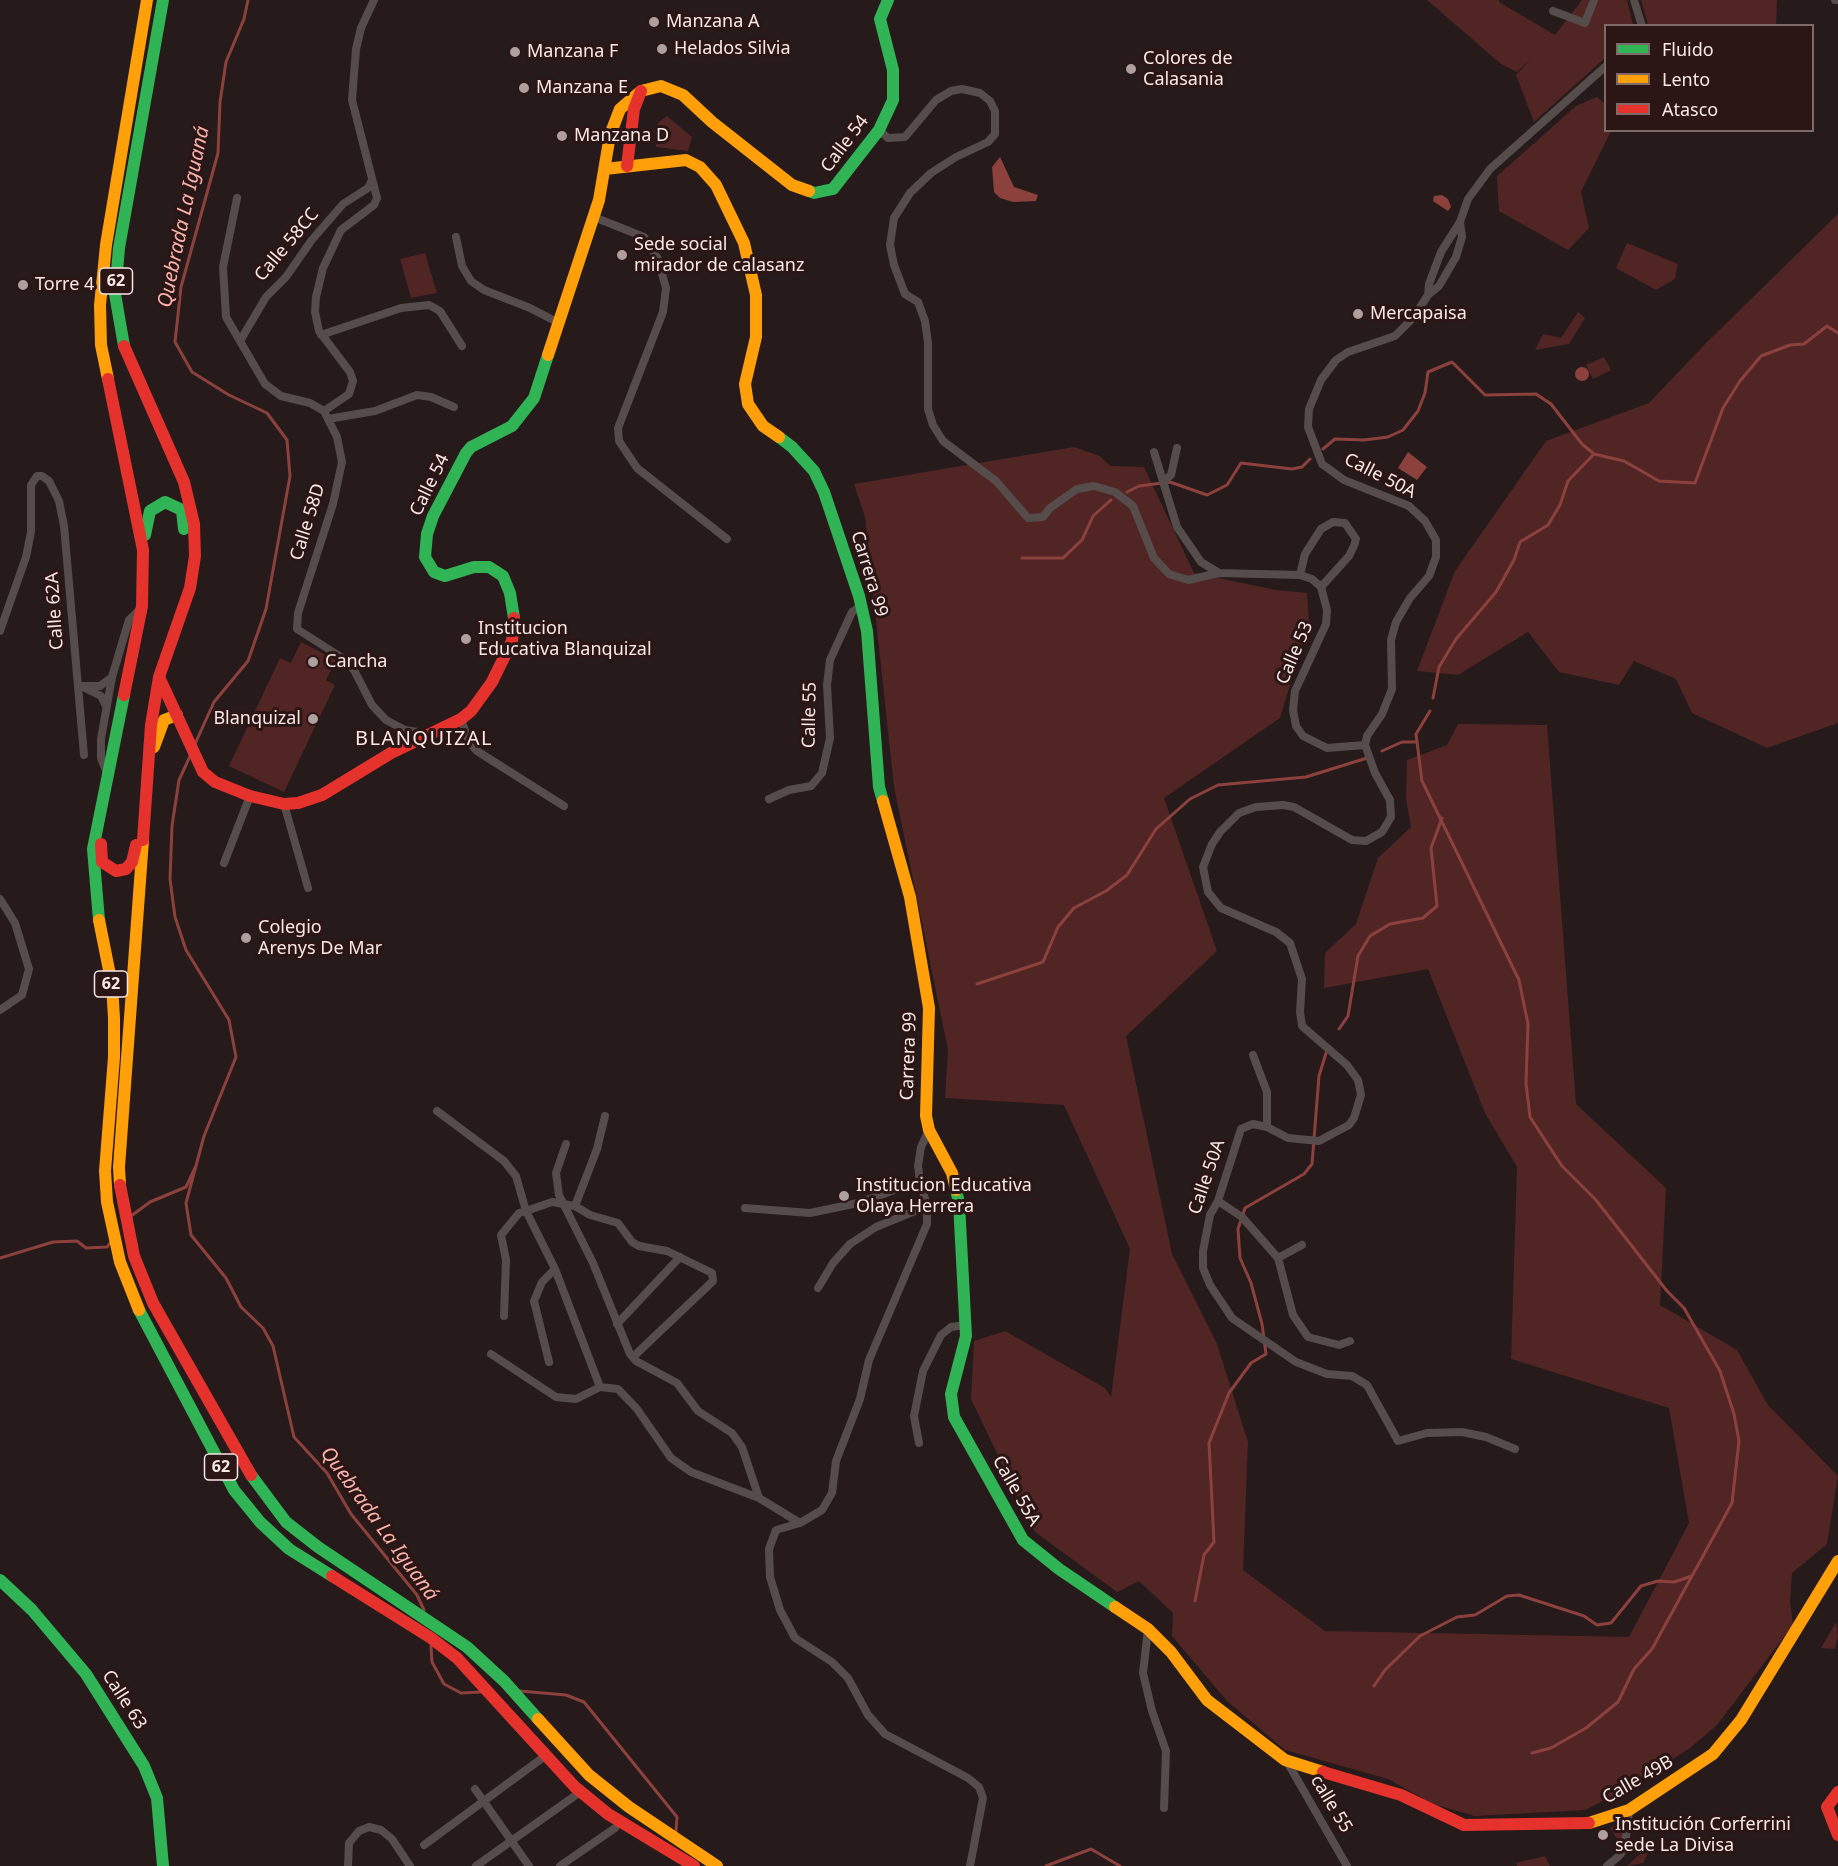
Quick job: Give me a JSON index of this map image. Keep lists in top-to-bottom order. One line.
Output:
{"streets":{"main road":["Calle 54","62","Carrera 99","Calle 55A","Calle 63","Calle 49B"],"street":["Calle 58CC","Calle 50A","Calle 58D","Calle 62A","Calle 53","Calle 55","calle 55"]},"crossings":[["Calle 54","62"],["Calle 54","Calle 58D"],["Calle 54","Carrera 99"],["Calle 50A","Calle 53"],["Carrera 99","Calle 55"],["Carrera 99","Calle 55A"],["Calle 55A","Calle 49B"],["Calle 55A","calle 55"],["Calle 49B","calle 55"]],"districts":["BLANQUIZAL"],"water":["Quebrada La Iguaná"],"places":["Manzana A","Helados Silvia","Manzana F","Colores de Calasania","Manzana E","Manzana D","Sede social mirador de calasanz","Torre 4","Mercapaisa","Institucion Educativa Blanquizal","Cancha","Blanquizal","Colegio Arenys De Mar","Institucion Educativa Olaya Herrera","Institución Corferrini sede La Divisa"],"legend":["Fluido","Lento","Atasco"]}
